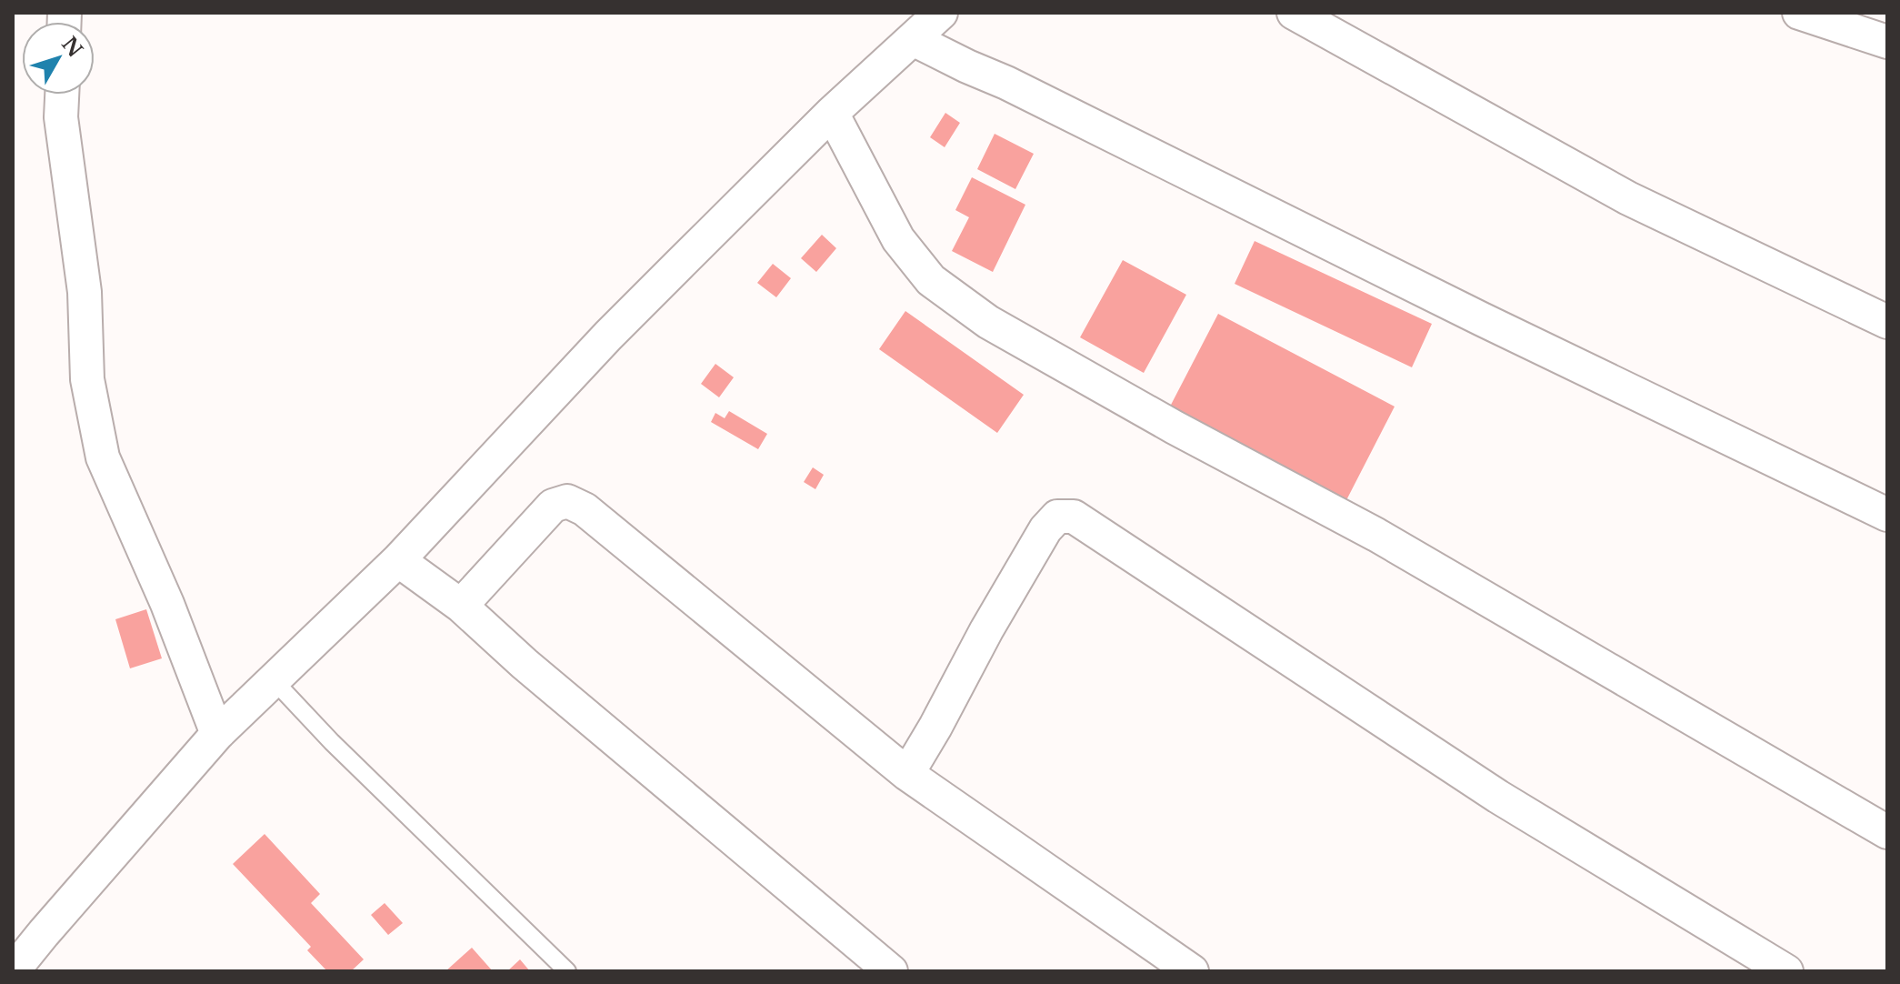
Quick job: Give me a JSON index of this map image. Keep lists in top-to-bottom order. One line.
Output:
{"north":"top right"}
